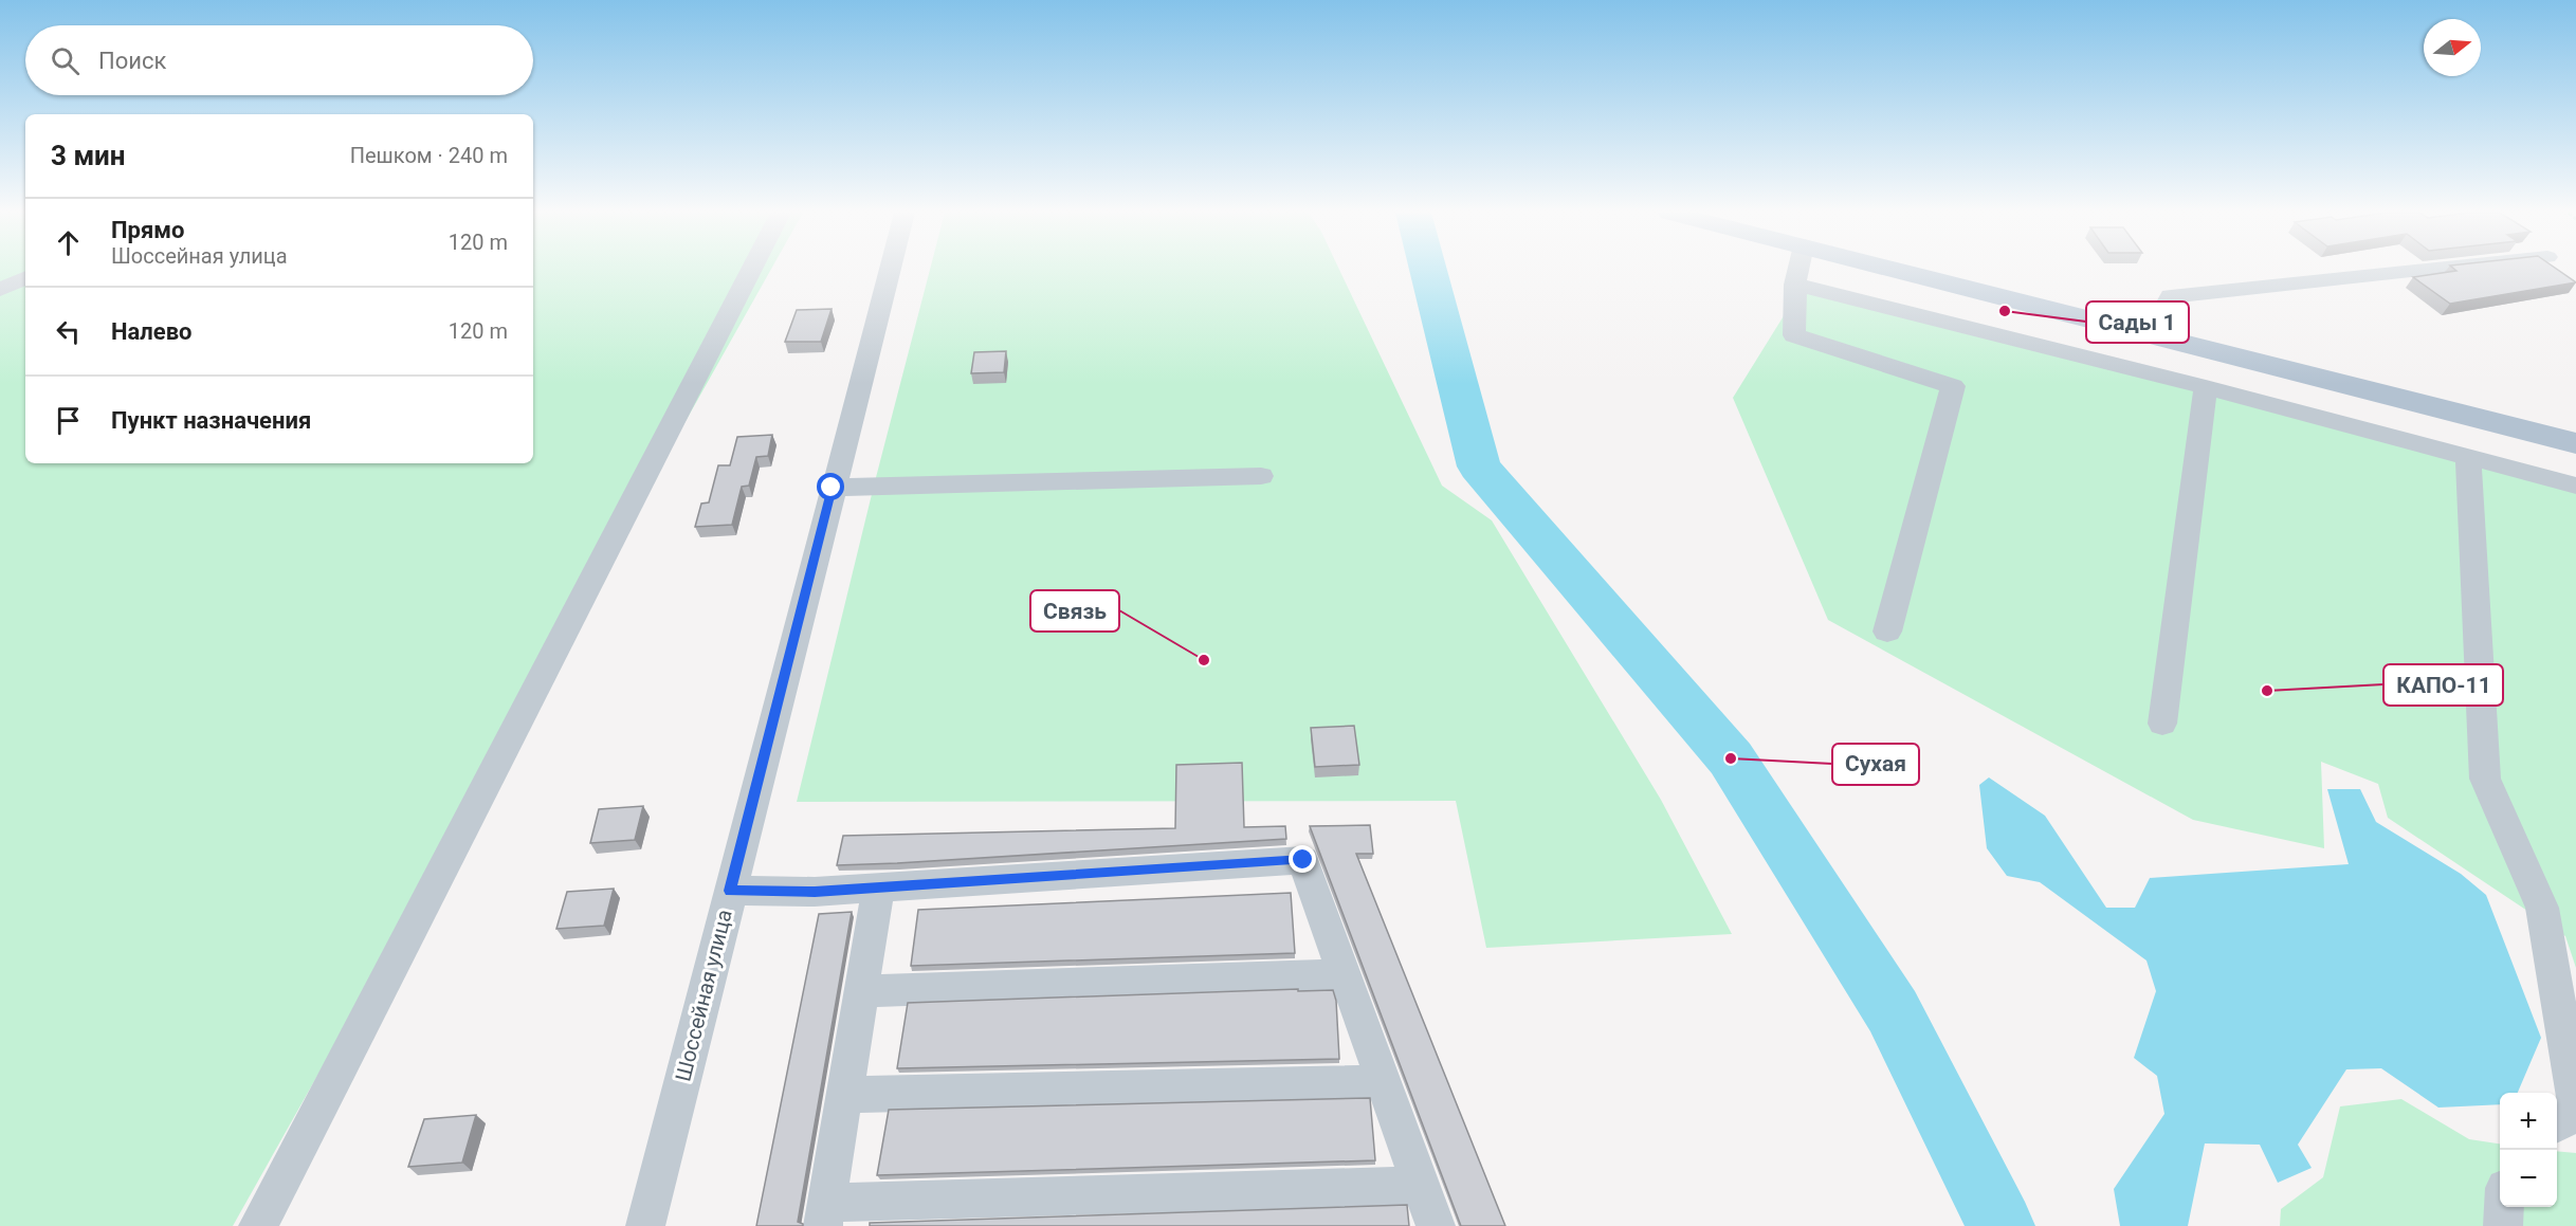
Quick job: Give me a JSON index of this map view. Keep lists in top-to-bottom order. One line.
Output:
{"streets":{"street":["Шоссейная улица"]},"places":["Сады 1","Связь","КАПО-11","Сухая"],"north":"right","page":{"search":"Поиск","heading":["3 мин","Пешком · 240 m"],"list":[["Прямо","Шоссейная улица","120 m"],["Налево","120 m"],"Пункт назначения"],"map_buttons":["+","−"]}}
